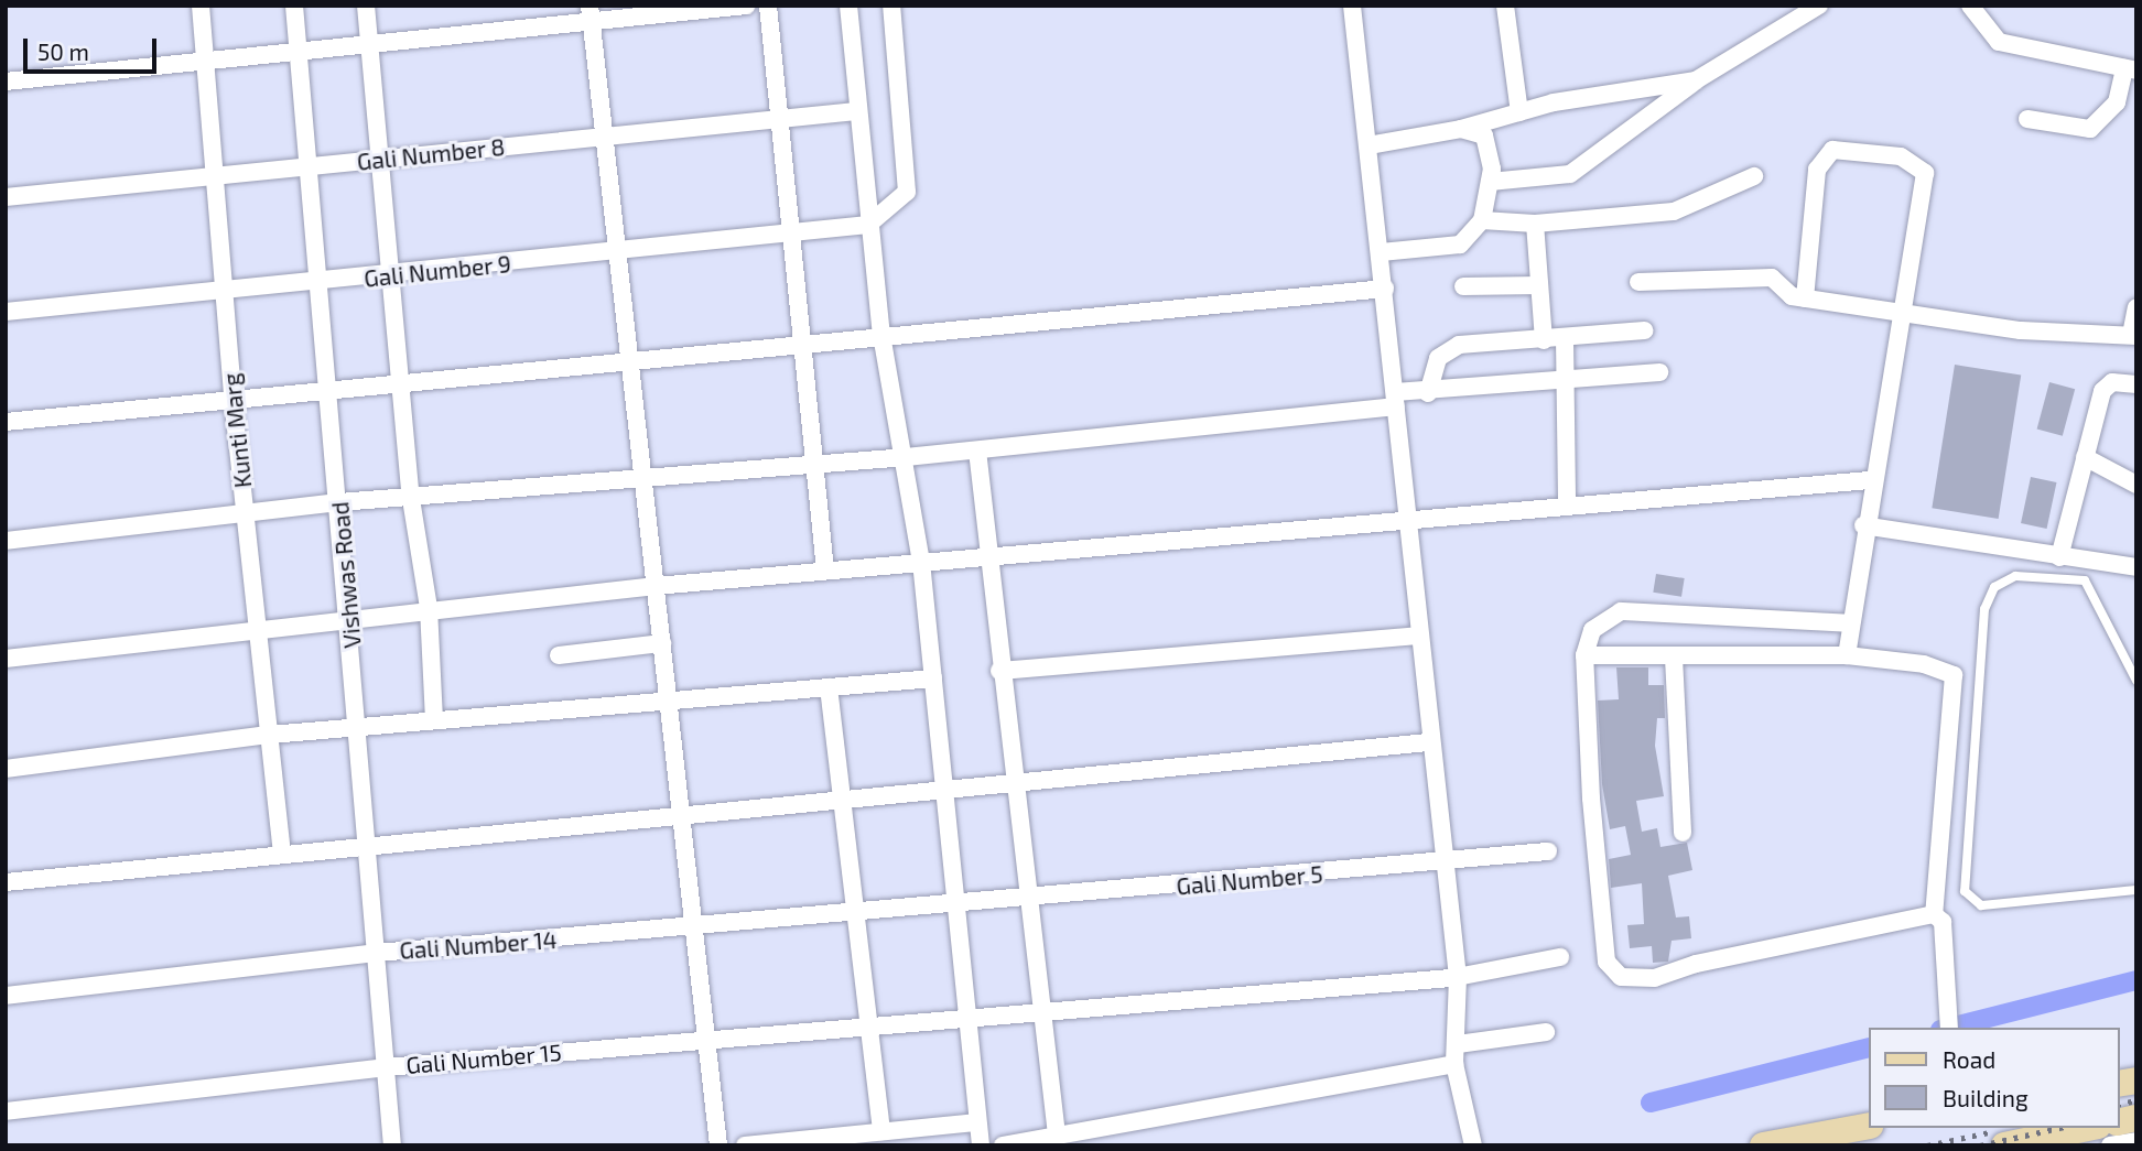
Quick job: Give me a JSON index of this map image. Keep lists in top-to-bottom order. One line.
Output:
{"streets":{"street":["Gali Number 8","Gali Number 9","Kunti Marg","Vishwas Road","Gali Number 5","Gali Number 14","Gali Number 15"]},"crossings":[["Gali Number 8","Kunti Marg"],["Gali Number 8","Vishwas Road"],["Gali Number 9","Kunti Marg"],["Gali Number 9","Vishwas Road"],["Vishwas Road","Gali Number 14"],["Vishwas Road","Gali Number 15"],["Gali Number 5","Gali Number 14"]],"legend":["Road","Building"],"scale_bar":"50 m"}
